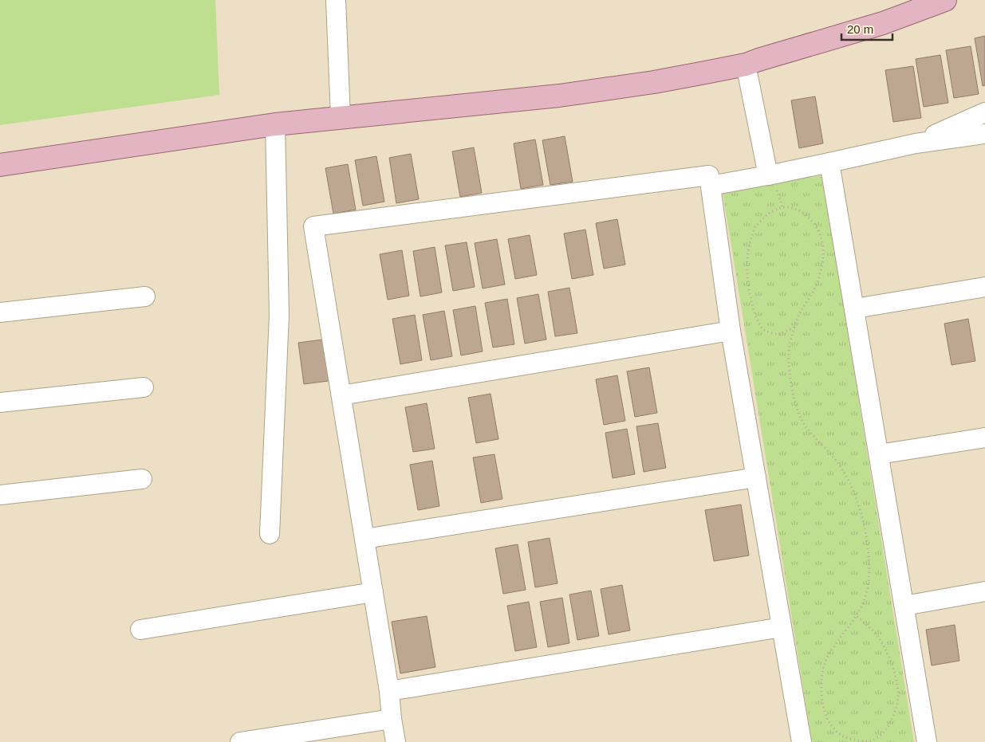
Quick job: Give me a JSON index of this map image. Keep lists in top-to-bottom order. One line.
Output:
{"scale_bar":"20 m"}
